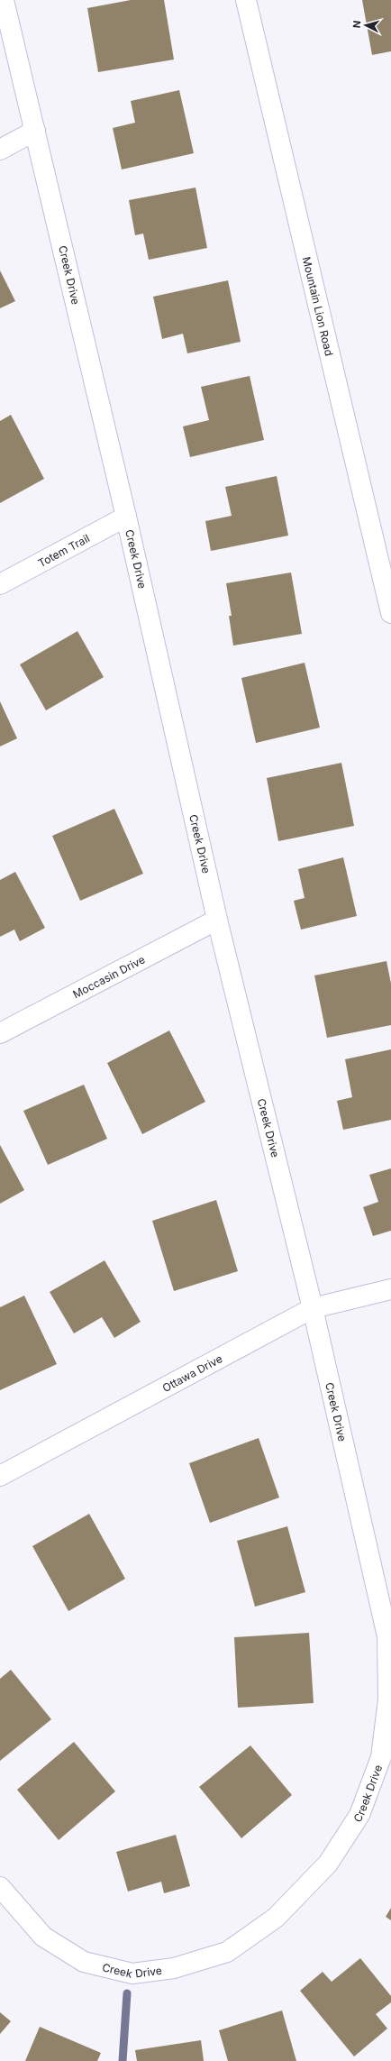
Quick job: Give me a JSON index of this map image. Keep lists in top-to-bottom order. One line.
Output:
{"streets":{"street":["Creek Drive","Mountain Lion Road","Totem Trail","Moccasin Drive","Ottawa Drive"]},"crossings":[["Creek Drive","Totem Trail"],["Creek Drive","Moccasin Drive"],["Creek Drive","Ottawa Drive"]],"north":"left"}
